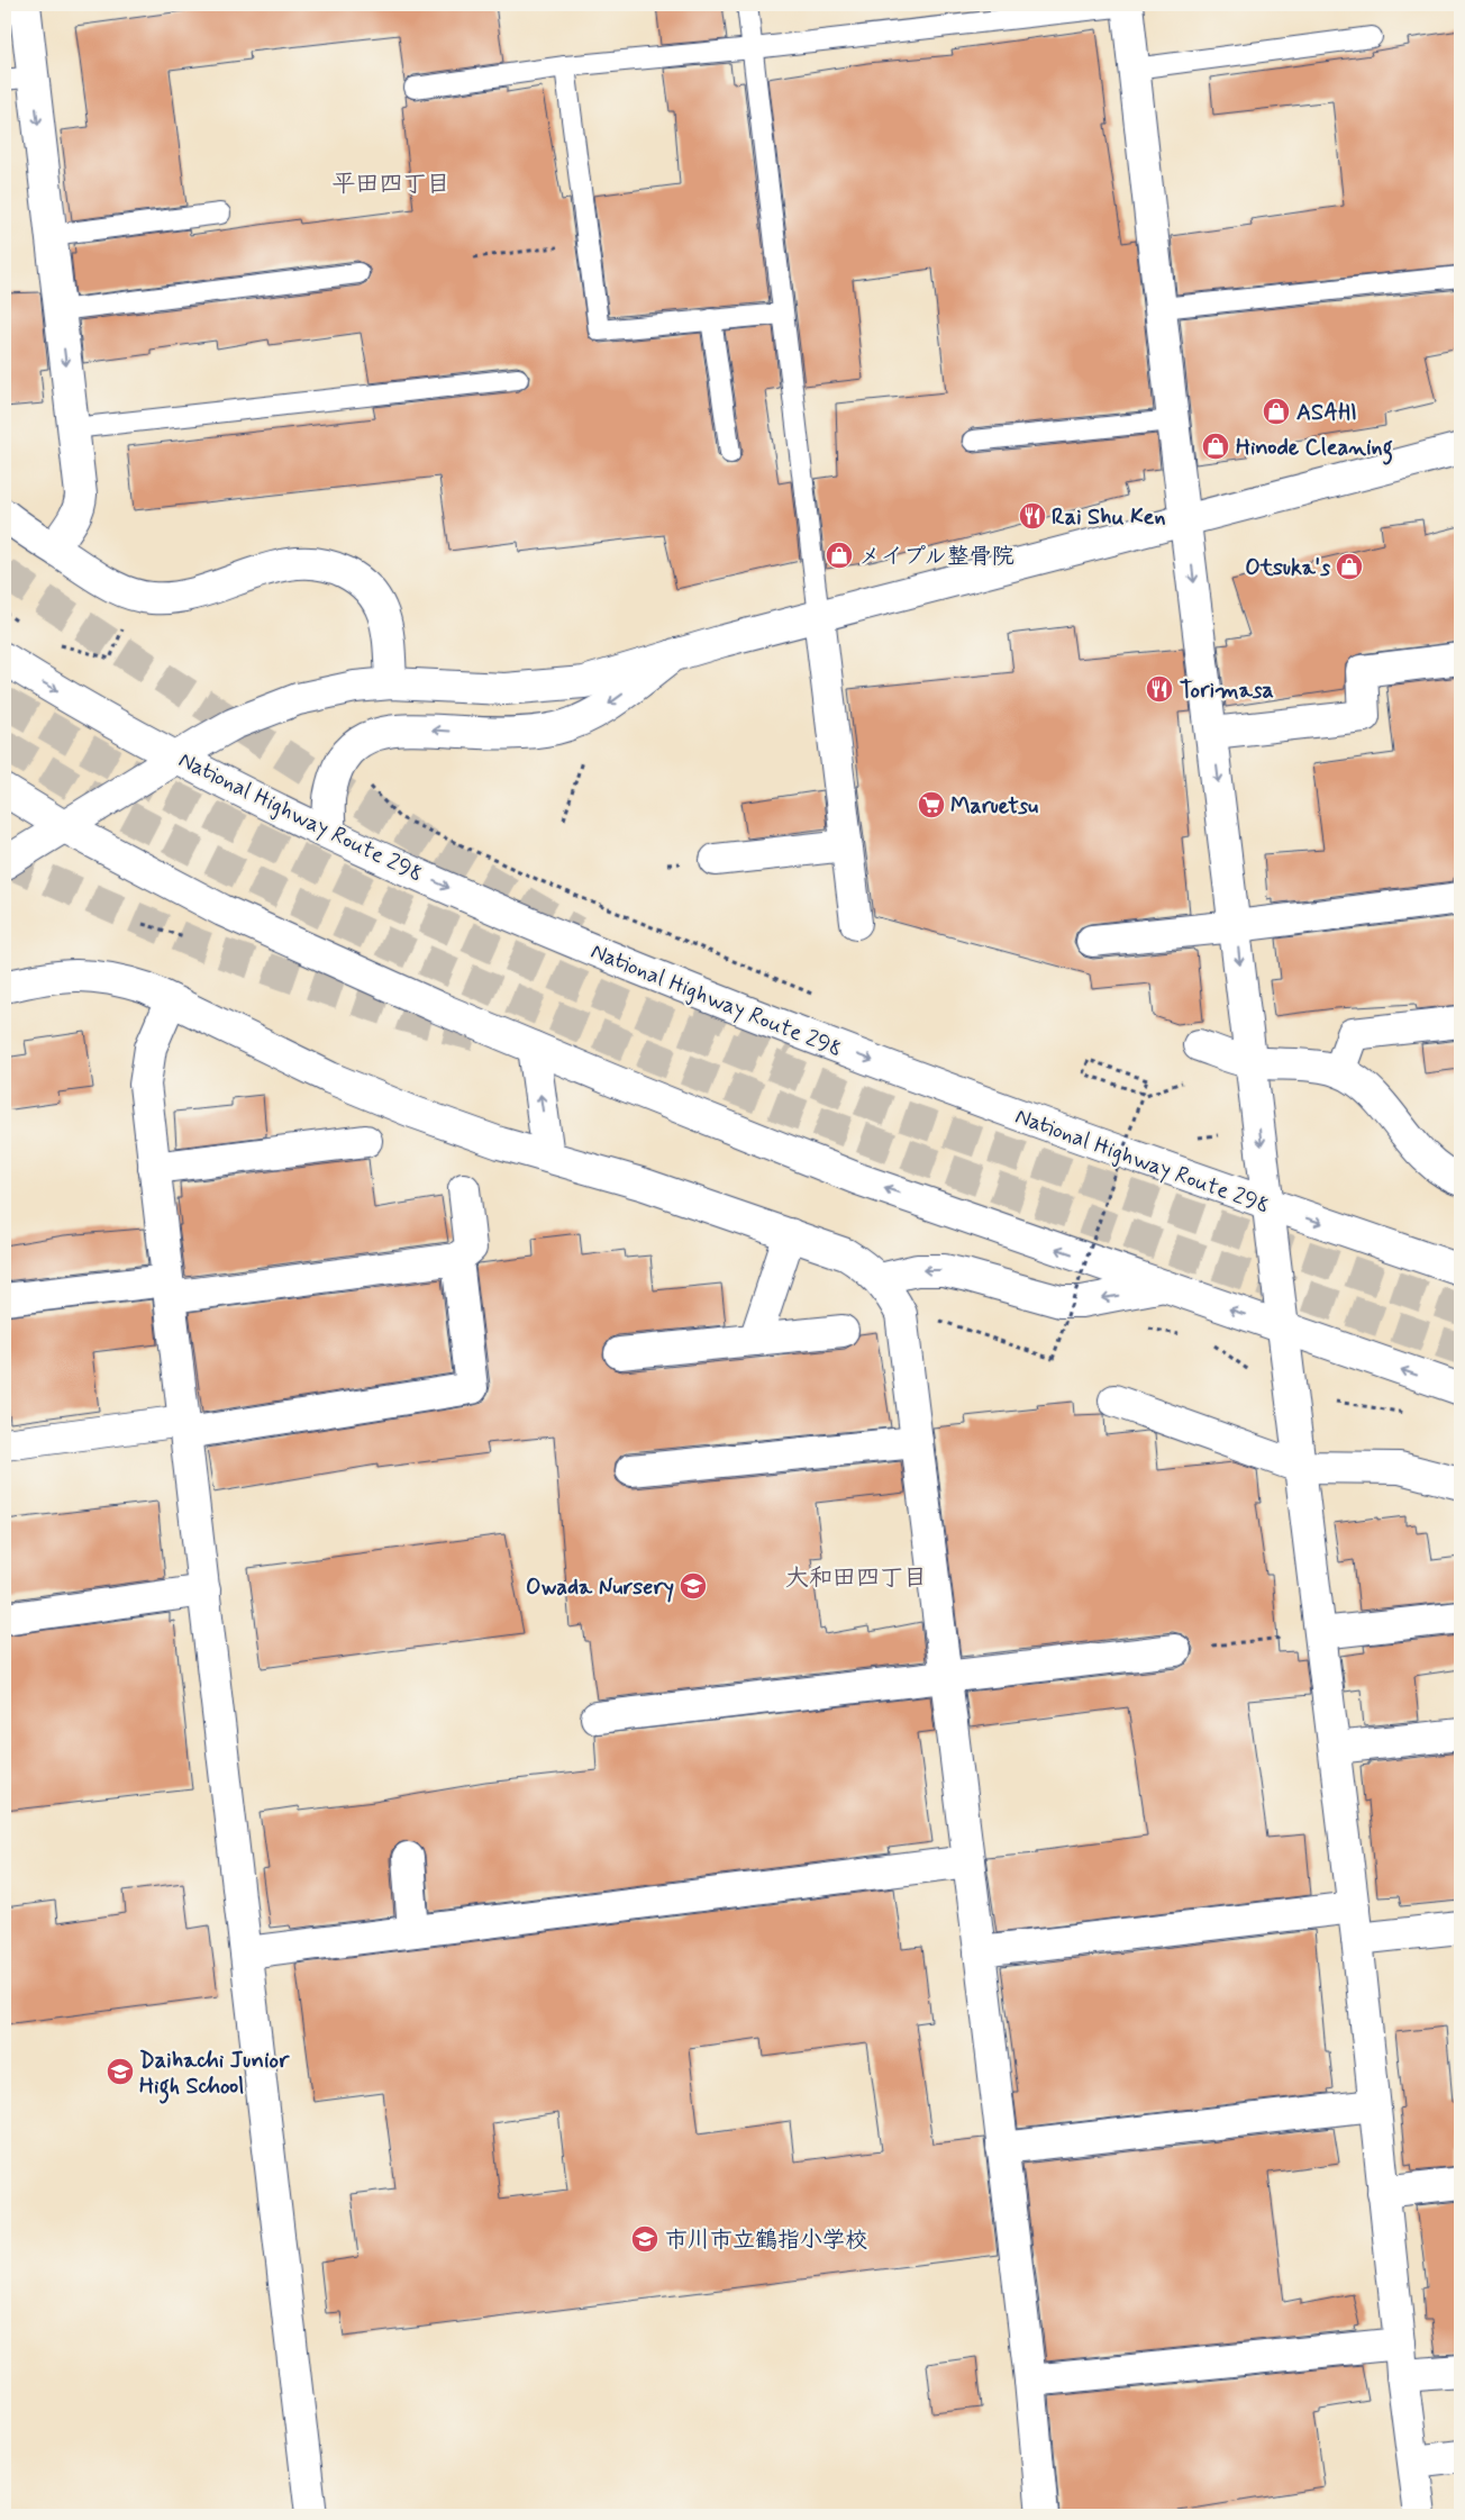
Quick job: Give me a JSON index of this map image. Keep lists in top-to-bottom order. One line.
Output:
{"streets":{"main road":["National Highway Route 298"]},"districts":["平田四丁目","大和田四丁目"],"places":{"shop":["ASAHI","Hinode Cleaning","メイプル整骨院","Otsuka's"],"restaurant":["Rai Shu Ken","Torimasa"],"supermarket":["Maruetsu"],"school or university":["Owada Nursery","Daihachi Junior High School","市川市立鶴指小学校"]}}
